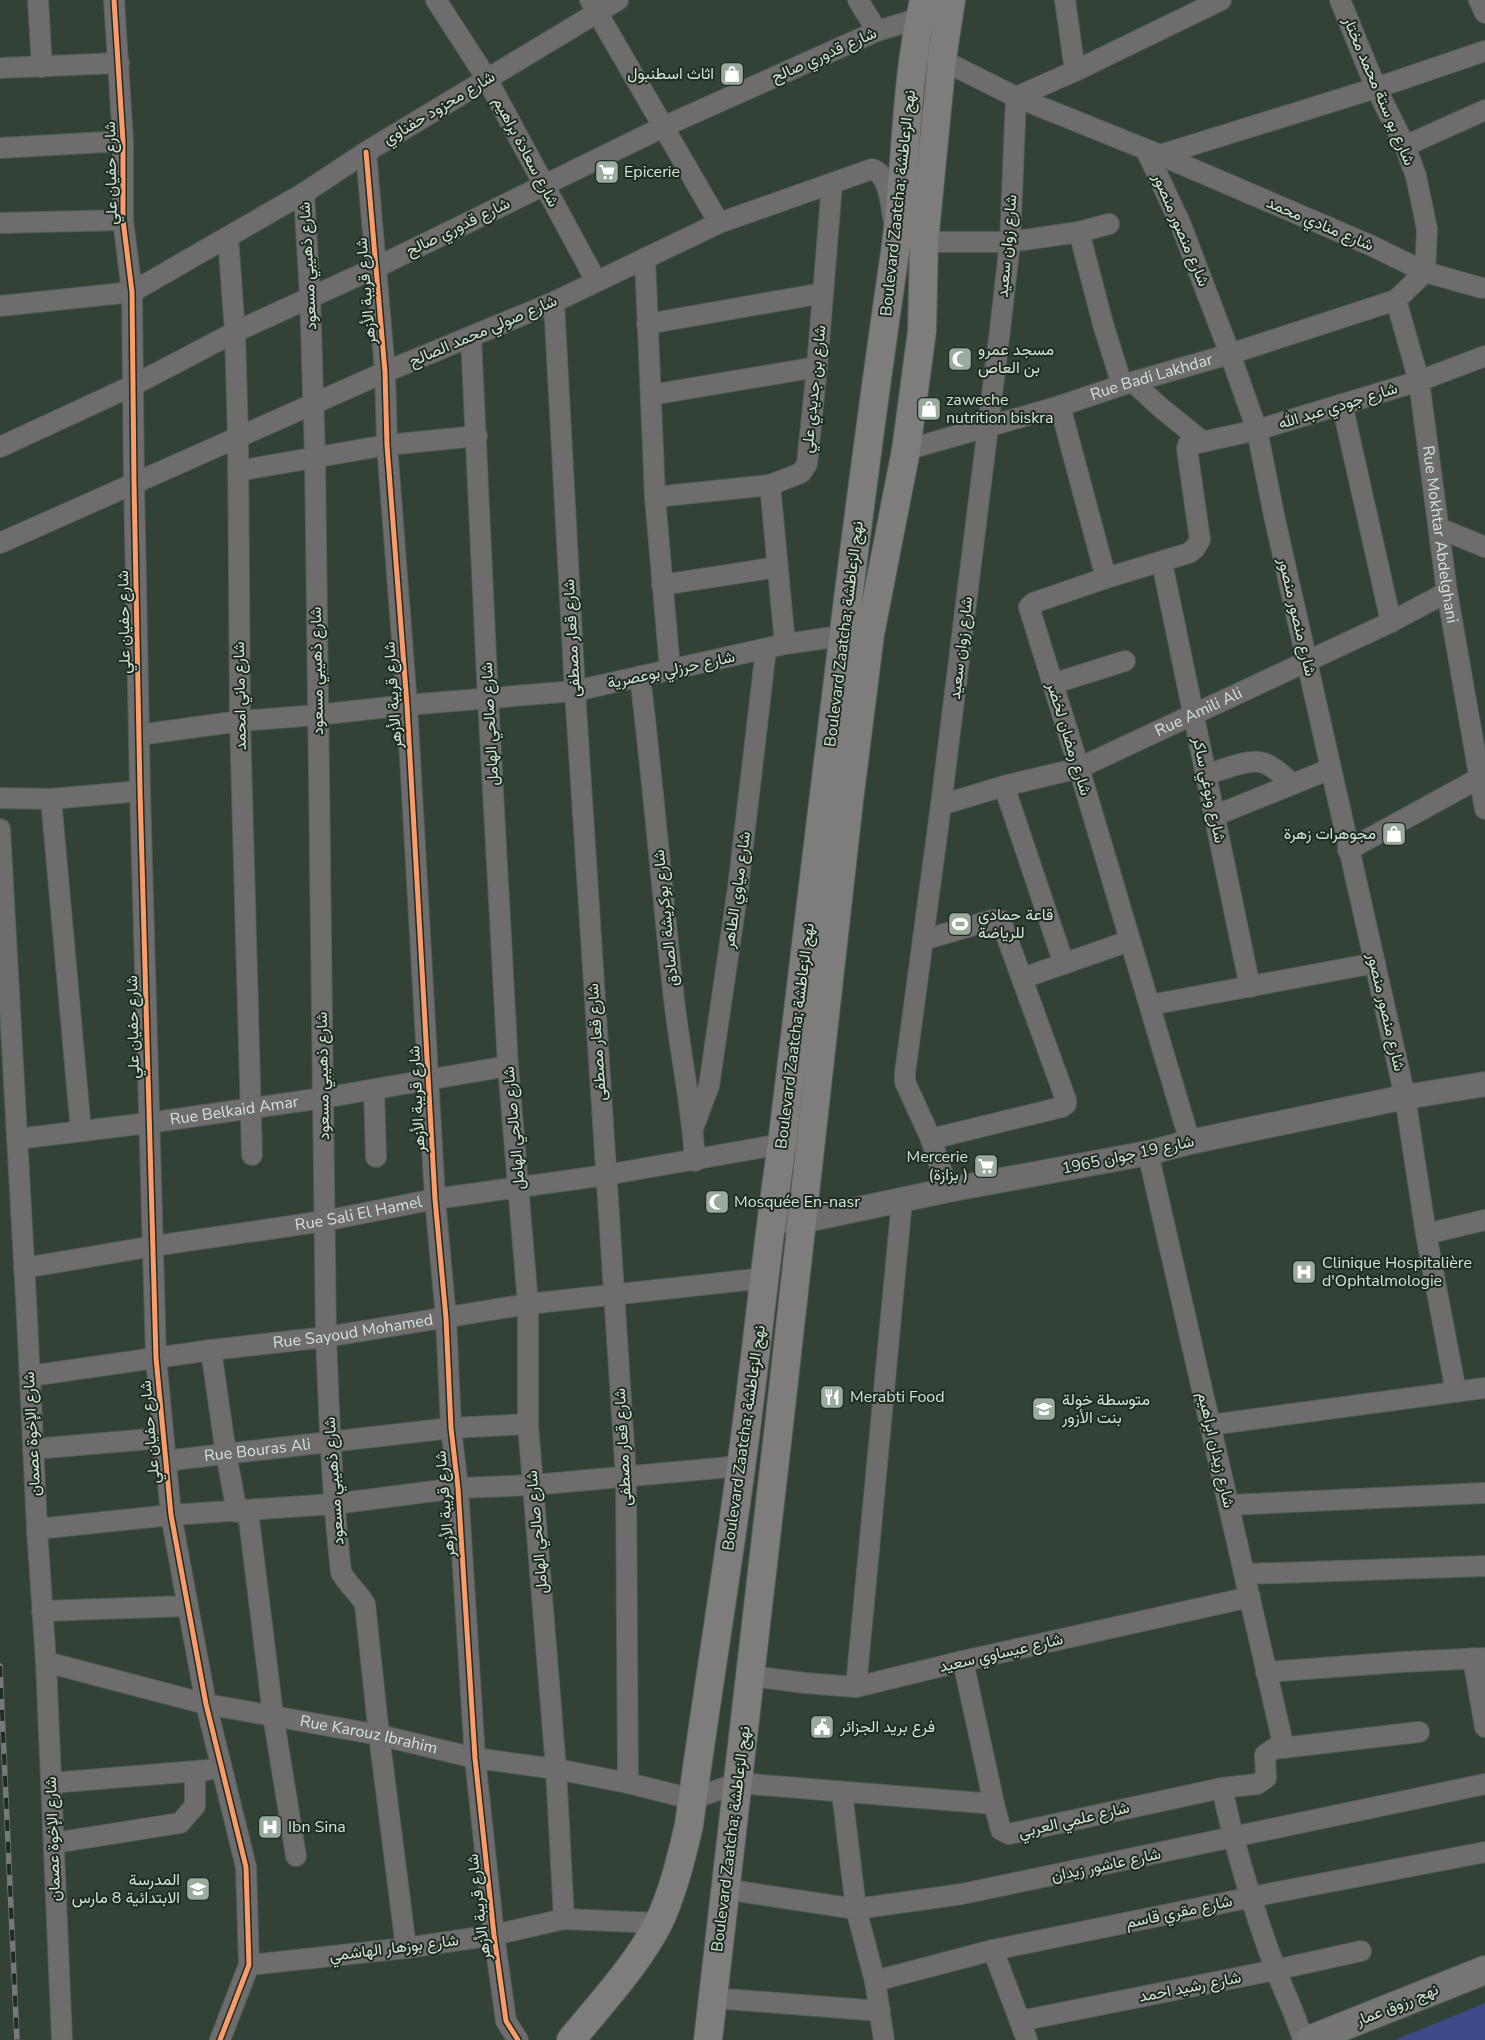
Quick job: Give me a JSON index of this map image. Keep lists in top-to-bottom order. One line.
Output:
{"streets":{"main road":["Boulevard Zaatcha; نهج الزعاطشة","نهج رزوق عمار"],"street":["شارع قدوري صالح","شارع بو ستة محمد مختار","شارع محزود حفناوي","شارع سعادة براهيم","شارع حفيان علي","شارع منادي محمد","شارع منصور منصور","شارع زوان سعيد","شارع ذهيبي مسعود","شارع قريبة الأزهر","شارع صولي محمد الصالح","Rue Badi Lakhdar","شارع بن جديدي علي","شارع جودي عبد الله","Rue Mokhtar Abdelghani","شارع قعار مصطفى","شارع حرزلي بوعصرية","شارع ماني امحمد","Rue Amili Ali","شارع صالحي الهامل","شارع رمضان لخضر","شارع ونوغي ساكر","شارع مياوي الطاهر","شارع بوكريشة الصادق","Rue Belkaid Amar","شارع 19 جوان 1965","Rue Sali El Hamel","Rue Sayoud Mohamed","شارع الإخوة عصمان","شارع زيدان ابراهيم","Rue Bouras Ali","شارع عيساوي سعيد","Rue Karouz Ibrahim","شارع علمي العربي","شارع عاشور زيدان","شارع مقري قاسم","شارع بوزهار الهاشمي","شارع رشيد احمد"]},"crossings":[["شارع قدوري صالح","شارع سعادة براهيم"],["شارع قدوري صالح","شارع حفيان علي"],["شارع قدوري صالح","Boulevard Zaatcha; نهج الزعاطشة"],["شارع قدوري صالح","شارع ذهيبي مسعود"],["شارع قدوري صالح","شارع قريبة الأزهر"],["شارع قدوري صالح","شارع ماني امحمد"],["شارع بو ستة محمد مختار","شارع منادي محمد"],["شارع محزود حفناوي","شارع سعادة براهيم"],["شارع محزود حفناوي","شارع حفيان علي"],["شارع محزود حفناوي","شارع ذهيبي مسعود"],["شارع محزود حفناوي","شارع قريبة الأزهر"],["شارع محزود حفناوي","شارع ماني امحمد"],["شارع سعادة براهيم","شارع صولي محمد الصالح"],["شارع حفيان علي","شارع صولي محمد الصالح"],["شارع حفيان علي","شارع حرزلي بوعصرية"],["شارع حفيان علي","Rue Belkaid Amar"],["شارع حفيان علي","Rue Sali El Hamel"],["شارع حفيان علي","Rue Sayoud Mohamed"],["شارع حفيان علي","Rue Bouras Ali"],["شارع حفيان علي","Rue Karouz Ibrahim"],["شارع حفيان علي","شارع بوزهار الهاشمي"],["Boulevard Zaatcha; نهج الزعاطشة","شارع منادي محمد"],["Boulevard Zaatcha; نهج الزعاطشة","شارع صولي محمد الصالح"],["Boulevard Zaatcha; نهج الزعاطشة","Rue Badi Lakhdar"],["Boulevard Zaatcha; نهج الزعاطشة","شارع حرزلي بوعصرية"],["Boulevard Zaatcha; نهج الزعاطشة","شارع 19 جوان 1965"],["Boulevard Zaatcha; نهج الزعاطشة","Rue Sali El Hamel"],["Boulevard Zaatcha; نهج الزعاطشة","Rue Sayoud Mohamed"],["Boulevard Zaatcha; نهج الزعاطشة","شارع عيساوي سعيد"],["Boulevard Zaatcha; نهج الزعاطشة","Rue Karouz Ibrahim"],["Boulevard Zaatcha; نهج الزعاطشة","شارع عاشور زيدان"],["Boulevard Zaatcha; نهج الزعاطشة","شارع بوزهار الهاشمي"],["شارع منادي محمد","شارع منصور منصور"],["شارع منادي محمد","شارع زوان سعيد"],["شارع منصور منصور","Rue Badi Lakhdar"],["شارع منصور منصور","شارع جودي عبد الله"],["شارع منصور منصور","Rue Amili Ali"],["شارع منصور منصور","شارع 19 جوان 1965"],["شارع زوان سعيد","Rue Badi Lakhdar"],["شارع زوان سعيد","Rue Amili Ali"],["شارع زوان سعيد","شارع 19 جوان 1965"],["شارع ذهيبي مسعود","شارع صولي محمد الصالح"],["شارع ذهيبي مسعود","شارع حرزلي بوعصرية"],["شارع ذهيبي مسعود","Rue Belkaid Amar"],["شارع ذهيبي مسعود","Rue Sali El Hamel"],["شارع ذهيبي مسعود","Rue Sayoud Mohamed"],["شارع ذهيبي مسعود","Rue Bouras Ali"],["شارع ذهيبي مسعود","Rue Karouz Ibrahim"],["شارع ذهيبي مسعود","شارع بوزهار الهاشمي"],["شارع قريبة الأزهر","شارع صولي محمد الصالح"],["شارع قريبة الأزهر","شارع حرزلي بوعصرية"],["شارع قريبة الأزهر","Rue Belkaid Amar"],["شارع قريبة الأزهر","Rue Sali El Hamel"],["شارع قريبة الأزهر","Rue Sayoud Mohamed"],["شارع قريبة الأزهر","Rue Bouras Ali"],["شارع قريبة الأزهر","Rue Karouz Ibrahim"],["شارع قريبة الأزهر","شارع بوزهار الهاشمي"],["شارع صولي محمد الصالح","شارع بن جديدي علي"],["شارع صولي محمد الصالح","شارع قعار مصطفى"],["شارع صولي محمد الصالح","شارع ماني امحمد"],["شارع صولي محمد الصالح","شارع صالحي الهامل"],["Rue Badi Lakhdar","Rue Mokhtar Abdelghani"],["شارع بن جديدي علي","شارع مياوي الطاهر"],["شارع جودي عبد الله","Rue Mokhtar Abdelghani"],["شارع جودي عبد الله","شارع رمضان لخضر"],["Rue Mokhtar Abdelghani","Rue Amili Ali"],["شارع قعار مصطفى","شارع حرزلي بوعصرية"],["شارع قعار مصطفى","Rue Sali El Hamel"],["شارع قعار مصطفى","Rue Sayoud Mohamed"],["شارع قعار مصطفى","Rue Karouz Ibrahim"],["شارع حرزلي بوعصرية","شارع ماني امحمد"],["شارع حرزلي بوعصرية","شارع صالحي الهامل"],["شارع حرزلي بوعصرية","شارع مياوي الطاهر"],["شارع حرزلي بوعصرية","شارع بوكريشة الصادق"],["شارع ماني امحمد","Rue Belkaid Amar"],["Rue Amili Ali","شارع رمضان لخضر"],["Rue Amili Ali","شارع ونوغي ساكر"],["شارع صالحي الهامل","Rue Belkaid Amar"],["شارع صالحي الهامل","Rue Sali El Hamel"],["شارع صالحي الهامل","Rue Sayoud Mohamed"],["شارع صالحي الهامل","Rue Bouras Ali"],["شارع صالحي الهامل","Rue Karouz Ibrahim"],["شارع صالحي الهامل","شارع بوزهار الهاشمي"],["شارع رمضان لخضر","شارع ونوغي ساكر"],["شارع رمضان لخضر","شارع 19 جوان 1965"],["شارع مياوي الطاهر","شارع بوكريشة الصادق"],["شارع بوكريشة الصادق","Rue Sali El Hamel"],["Rue Belkaid Amar","شارع الإخوة عصمان"],["شارع 19 جوان 1965","شارع زيدان ابراهيم"],["Rue Sali El Hamel","شارع الإخوة عصمان"],["Rue Sayoud Mohamed","شارع الإخوة عصمان"],["شارع الإخوة عصمان","Rue Karouz Ibrahim"],["شارع زيدان ابراهيم","شارع عيساوي سعيد"],["شارع زيدان ابراهيم","شارع علمي العربي"],["شارع عيساوي سعيد","شارع علمي العربي"]],"places":{"shop":["اثاث اسطنبول","zaweche nutrition biskra","مجوهرات زهرة"],"supermarket":["Epicerie","Mercerie (بزازة )"],"mosque":["مسجد عمرو بن العاص","Mosquée En-nasr"],"sports":["قاعة حمادي للرياضة"],"hospital":["Clinique Hospitalière d'Ophtalmologie","Ibn Sina"],"restaurant":["Merabti Food"],"school or university":["متوسطة خولة بنت الأزور","المدرسة الابتدائية 8 مارس"],"public building":["فرع بريد الجزائر"]}}
